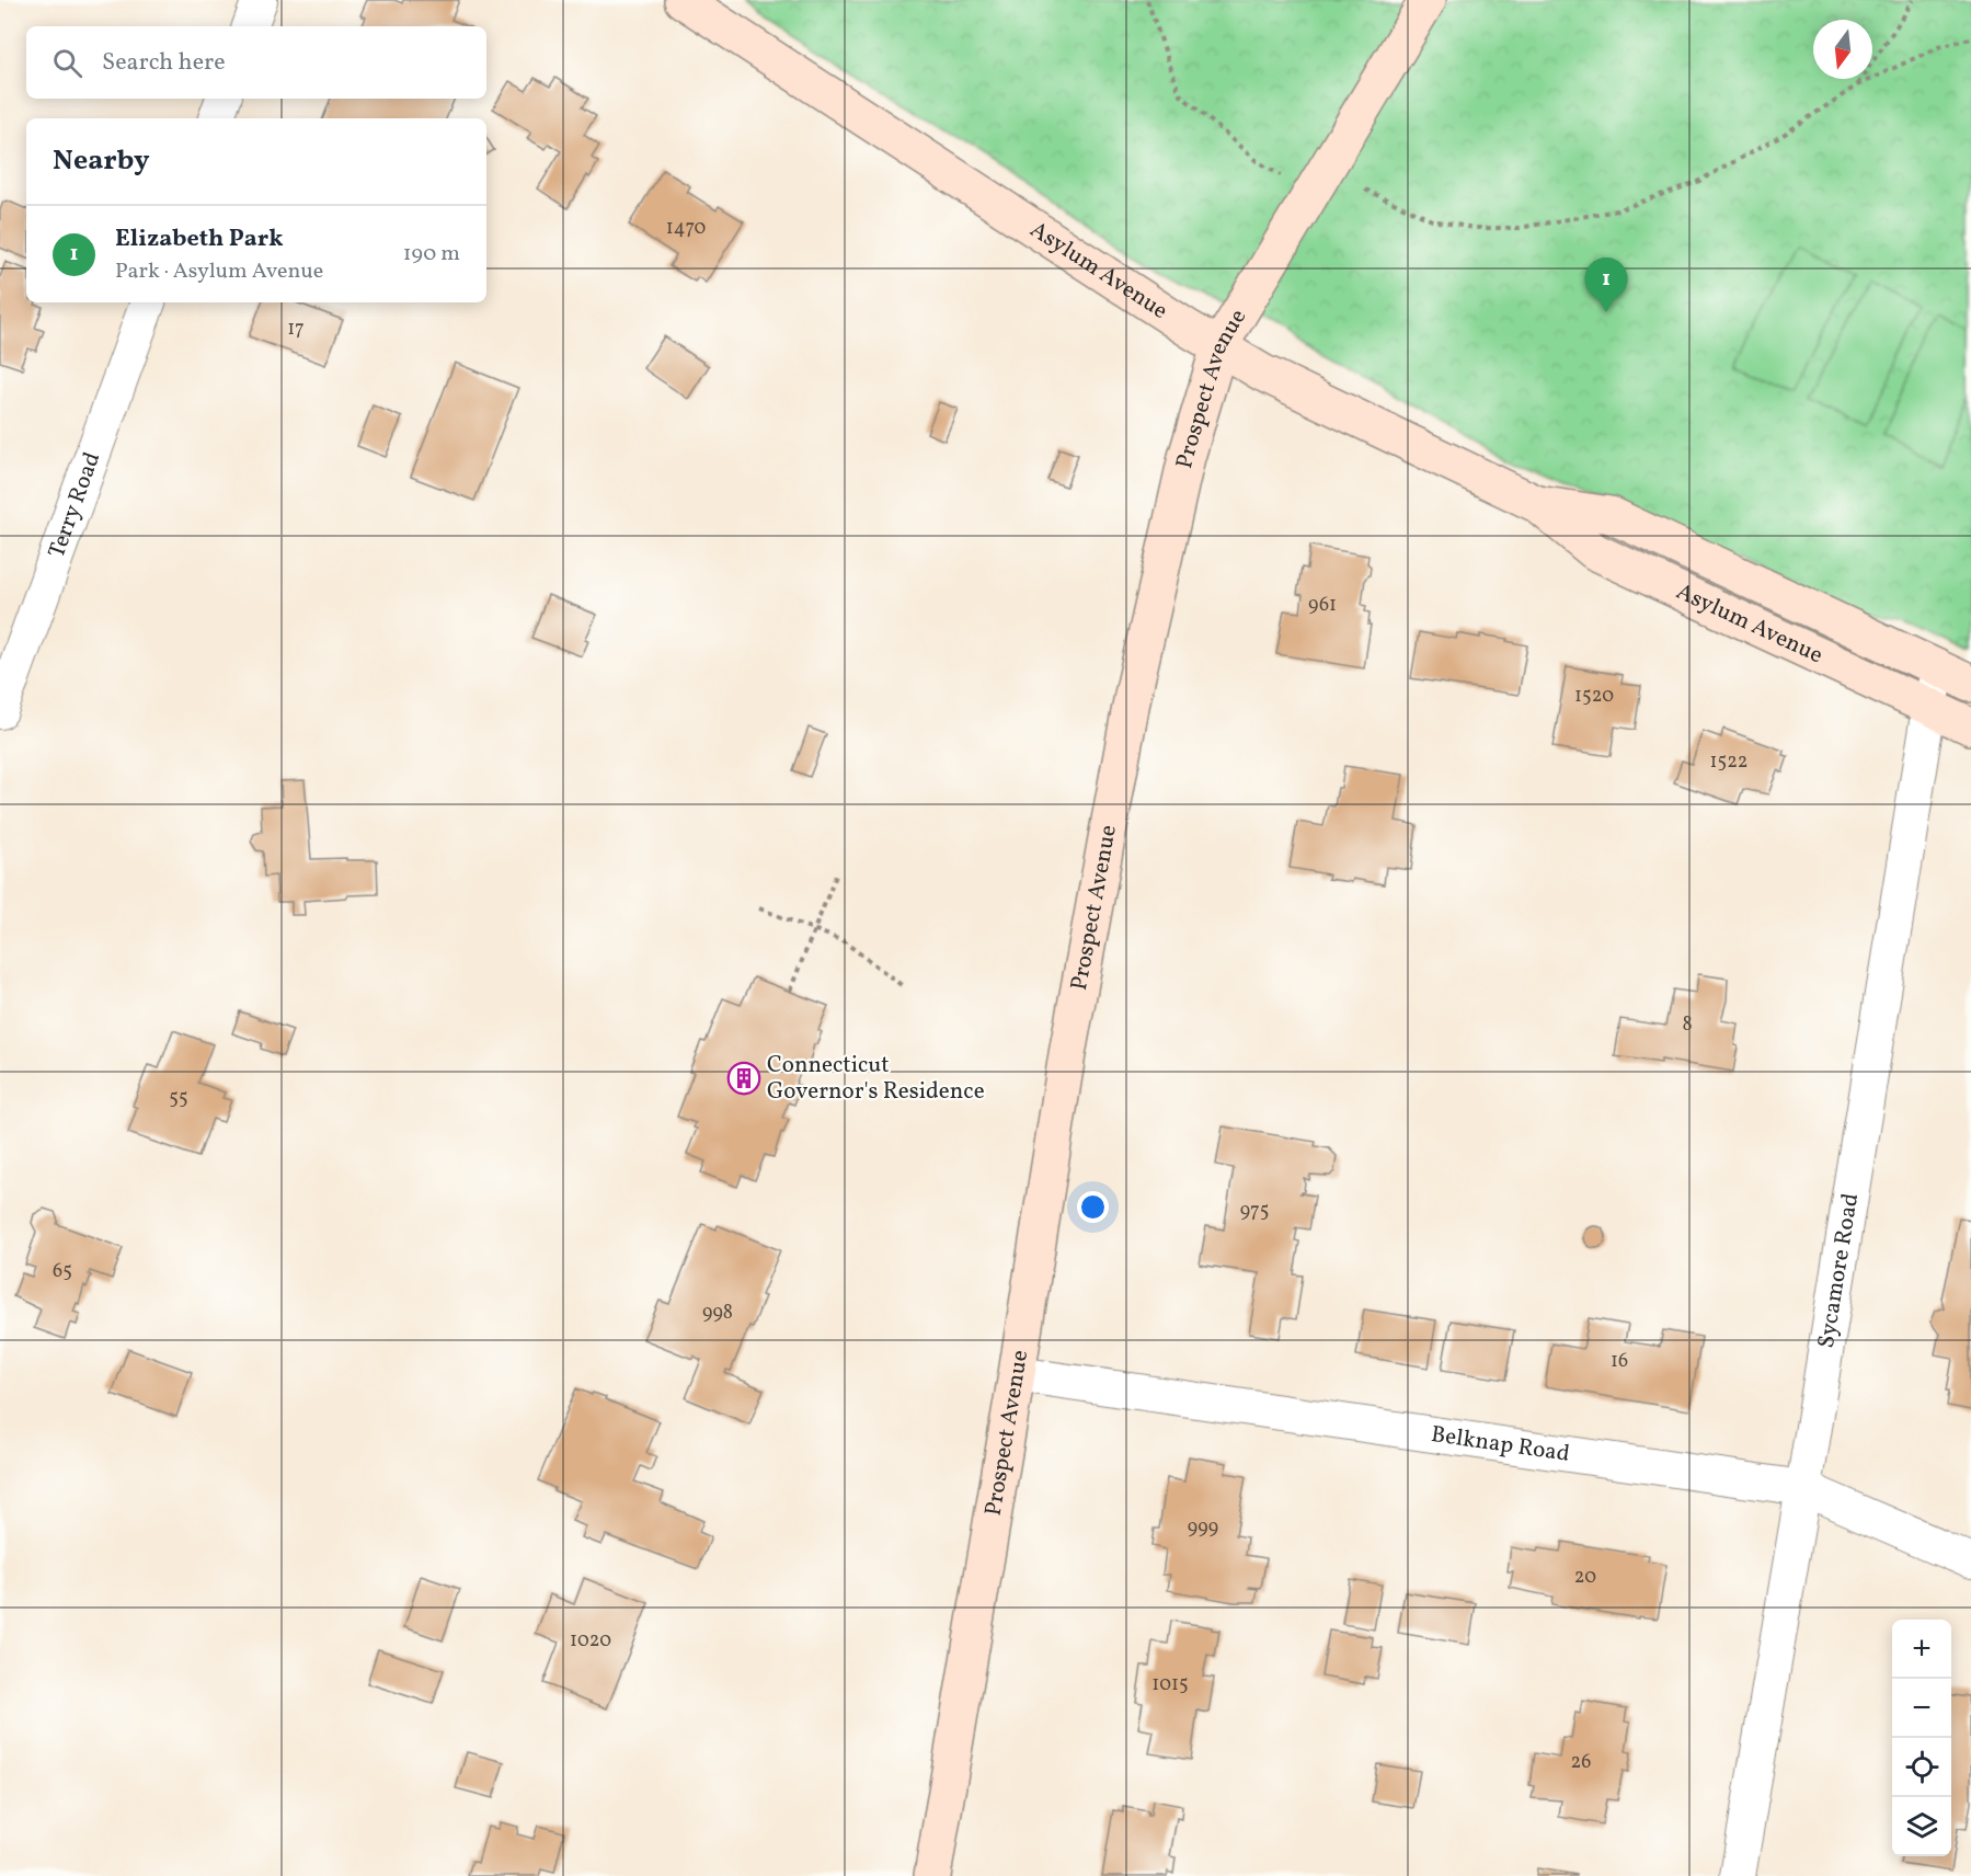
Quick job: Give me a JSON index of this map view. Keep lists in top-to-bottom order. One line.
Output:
{"streets":{"main road":["Asylum Avenue","Prospect Avenue"],"street":["Terry Road","Sycamore Road","Belknap Road"]},"crossings":[["Asylum Avenue","Prospect Avenue"],["Asylum Avenue","Sycamore Road"],["Prospect Avenue","Belknap Road"],["Sycamore Road","Belknap Road"]],"places":{"building":["Connecticut Governor's Residence"]},"house_numbers":["1470","17","961","1520","1522","8","55","975","65","998","16","999","20","1020","1015","26"],"north":"bottom","page":{"search":"Search here","heading":"Nearby","list":[{"mark":"1","name":"Elizabeth Park","note":"Park · Asylum Avenue","value":"190 m"}],"pins":"1","map_buttons":["+","−"]}}
